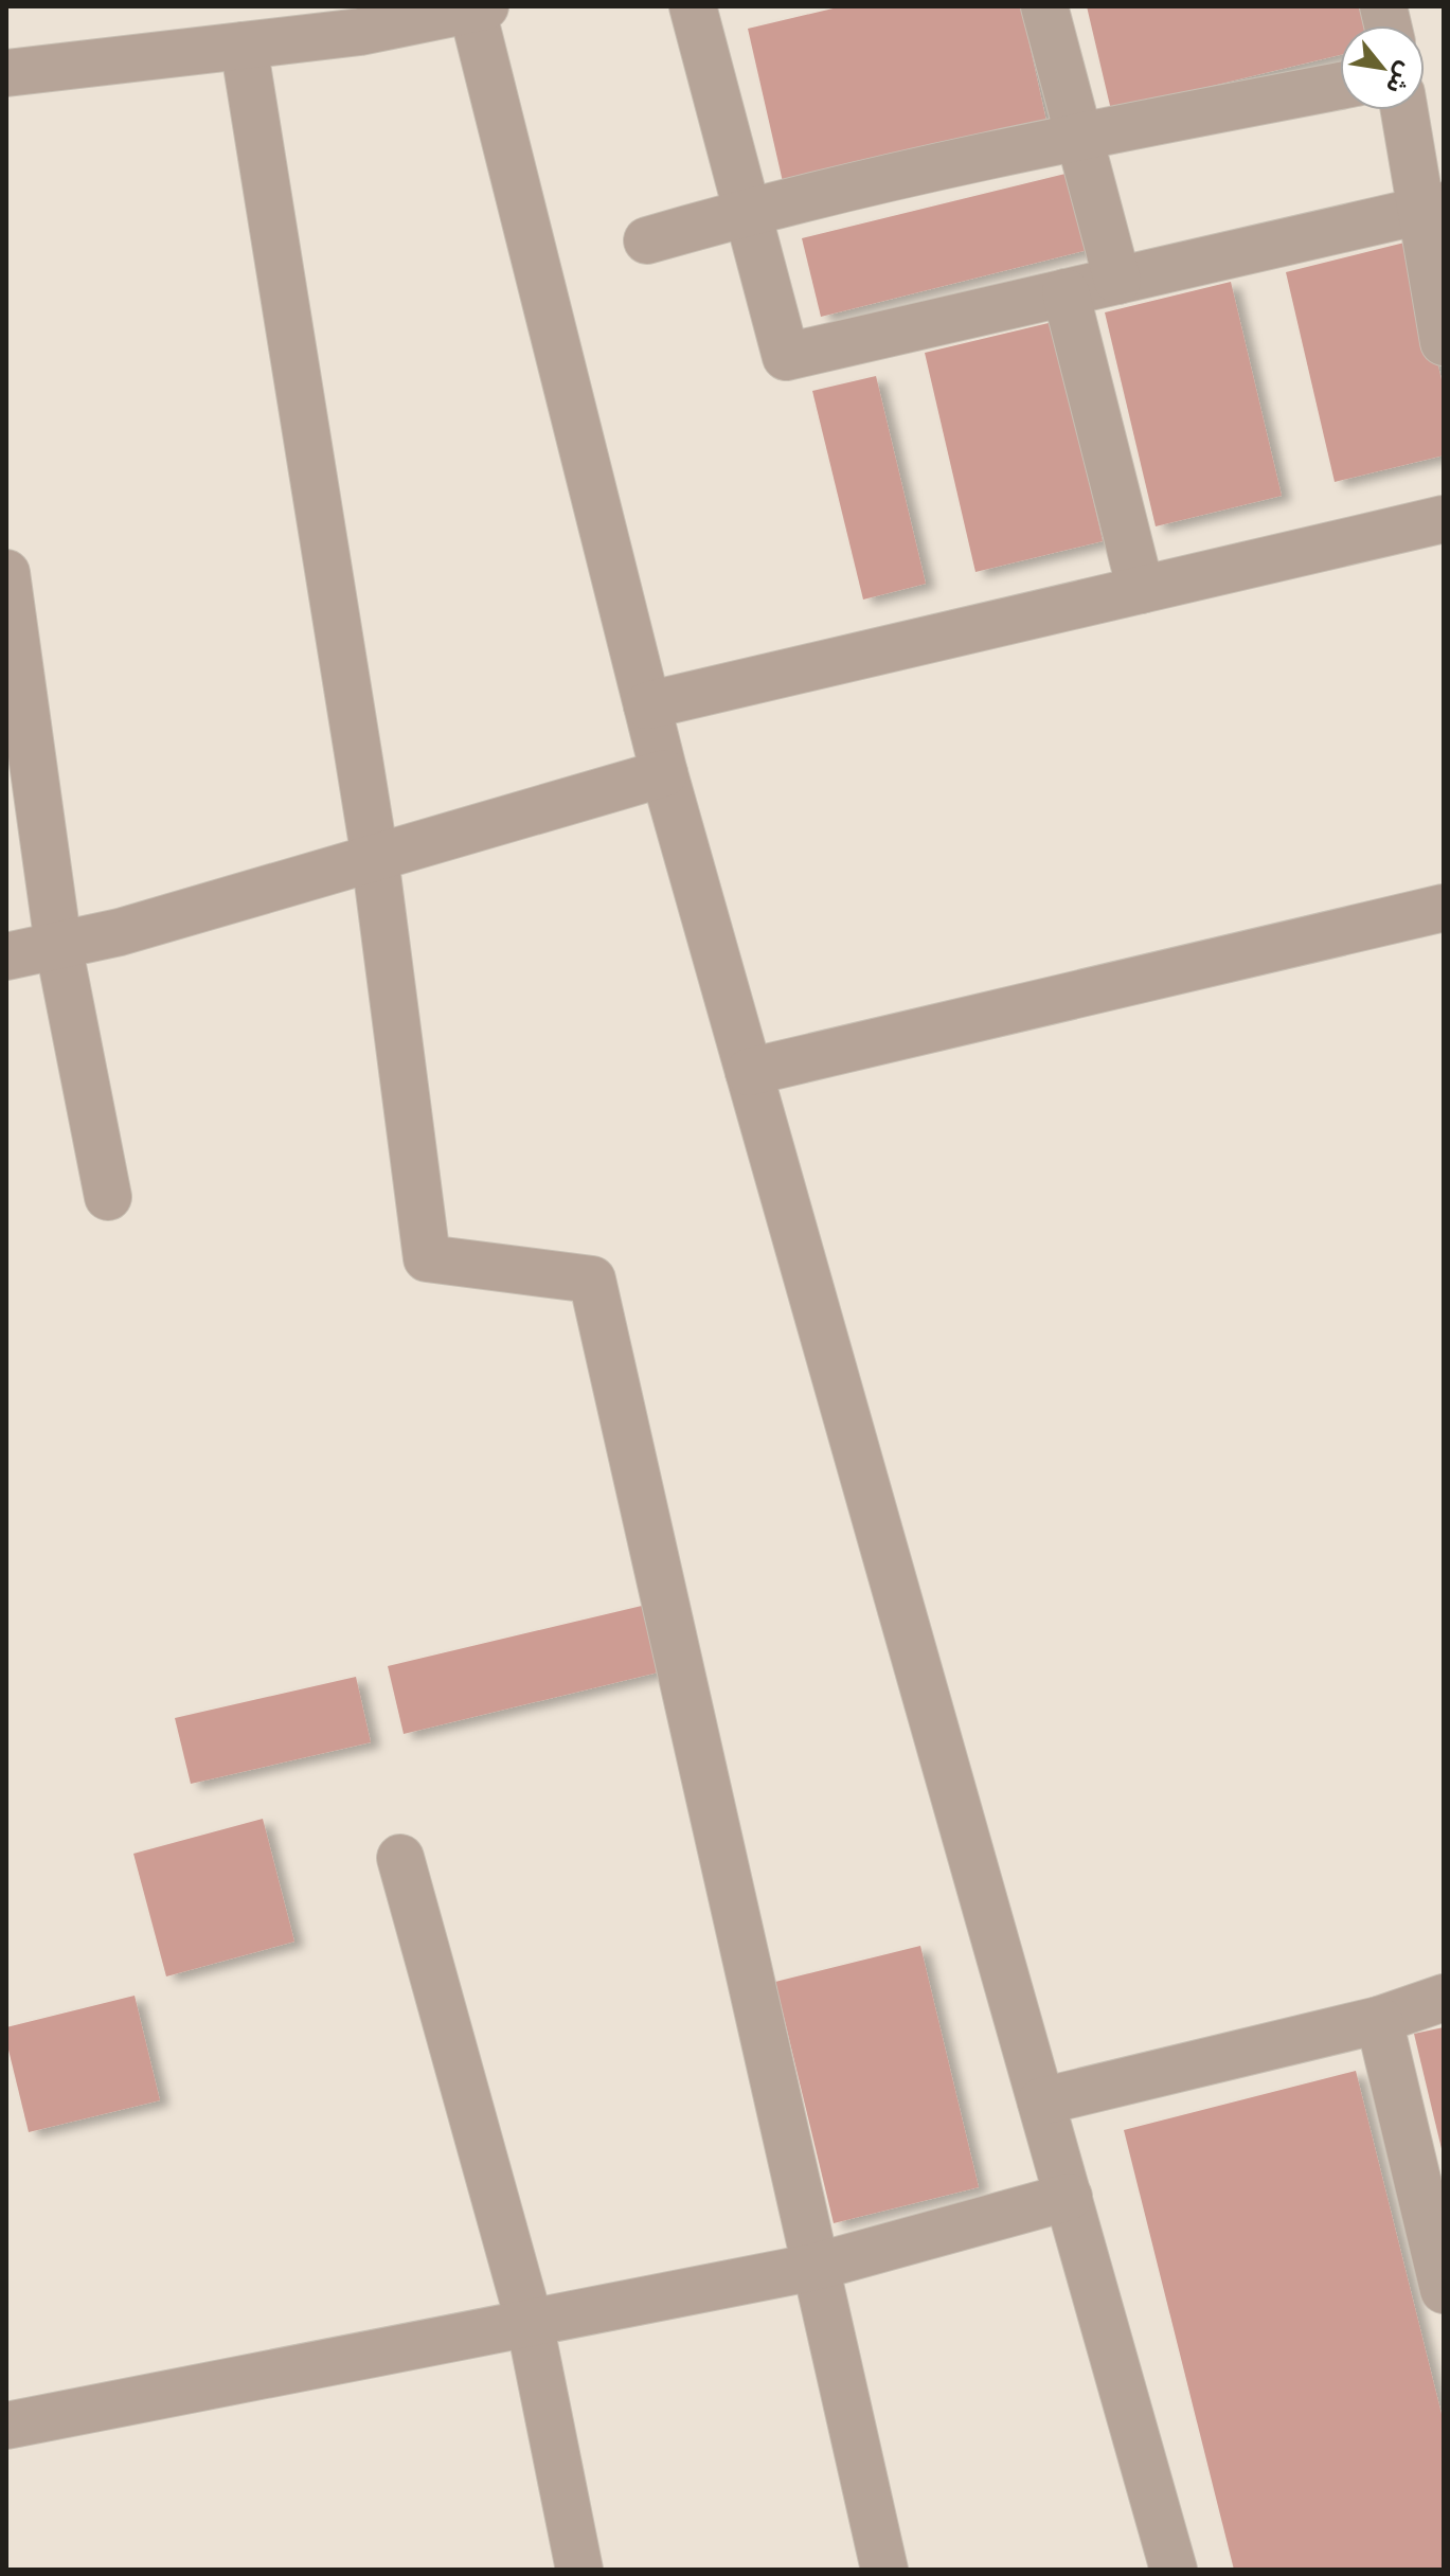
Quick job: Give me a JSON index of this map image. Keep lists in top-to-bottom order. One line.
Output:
{"north":"bottom right"}
